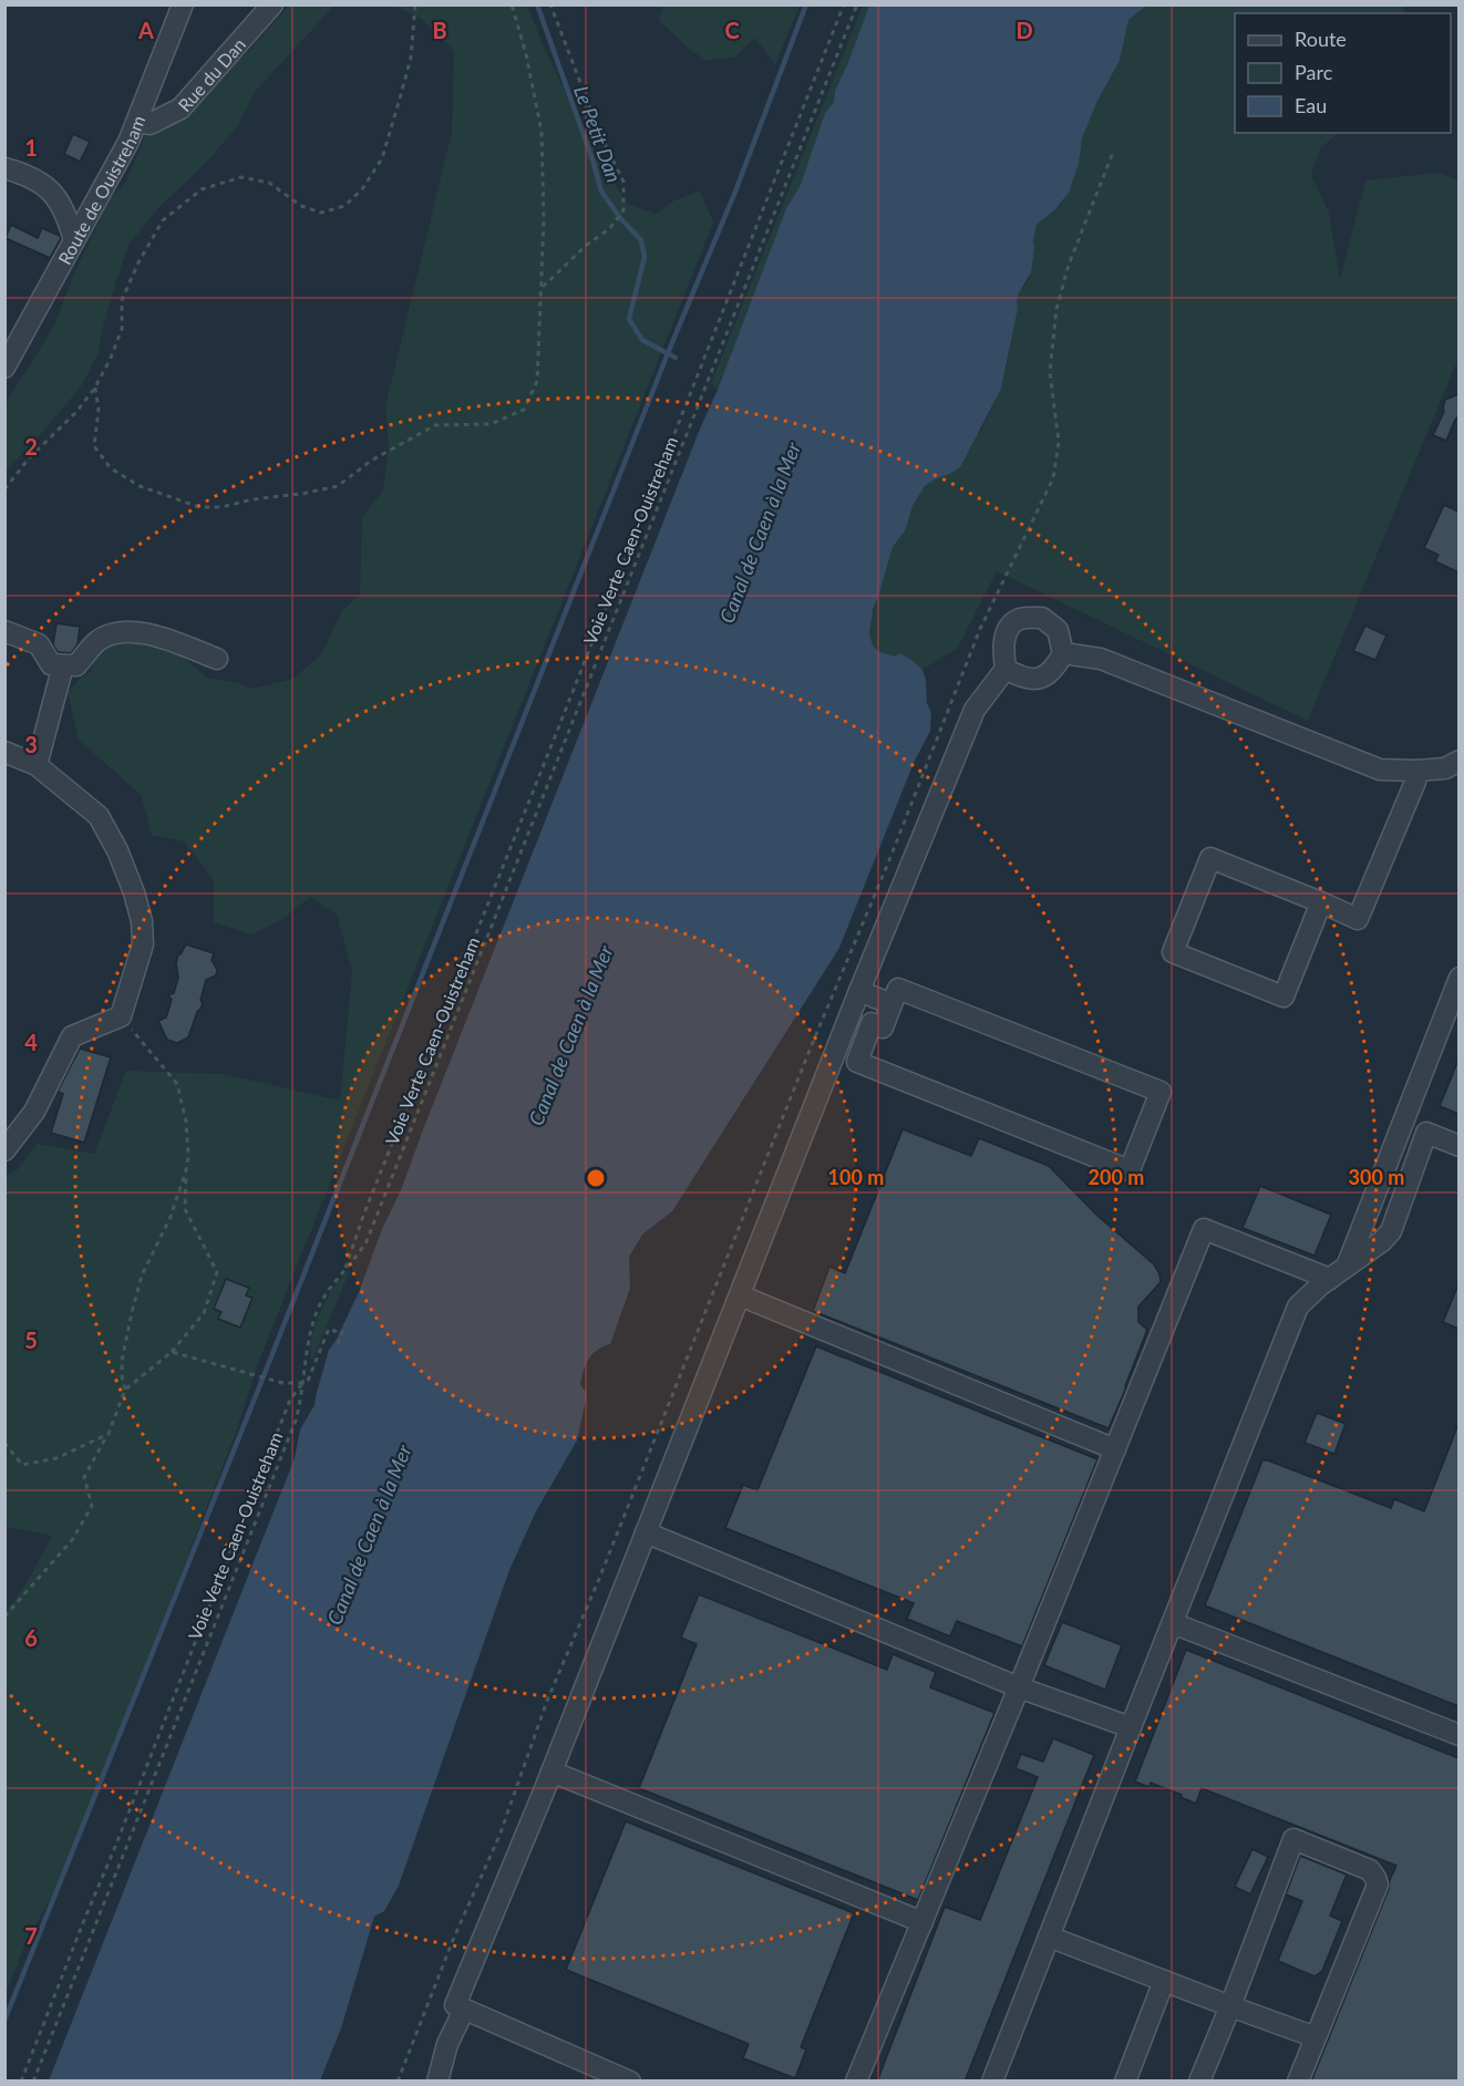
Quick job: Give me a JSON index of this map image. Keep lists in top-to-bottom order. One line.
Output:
{"streets":{"street":["Rue du Dan","Route de Ouistreham"],"path":["Voie Verte Caen-Ouistreham"]},"crossings":[["Rue du Dan","Route de Ouistreham"]],"water":["Le Petit Dan","Canal de Caen à la Mer"],"legend":["Route","Parc","Eau"],"grid":{"columns":["A","B","C","D"],"rows":["1","2","3","4","5","6","7"]},"rings":["100 m","200 m","300 m"]}
